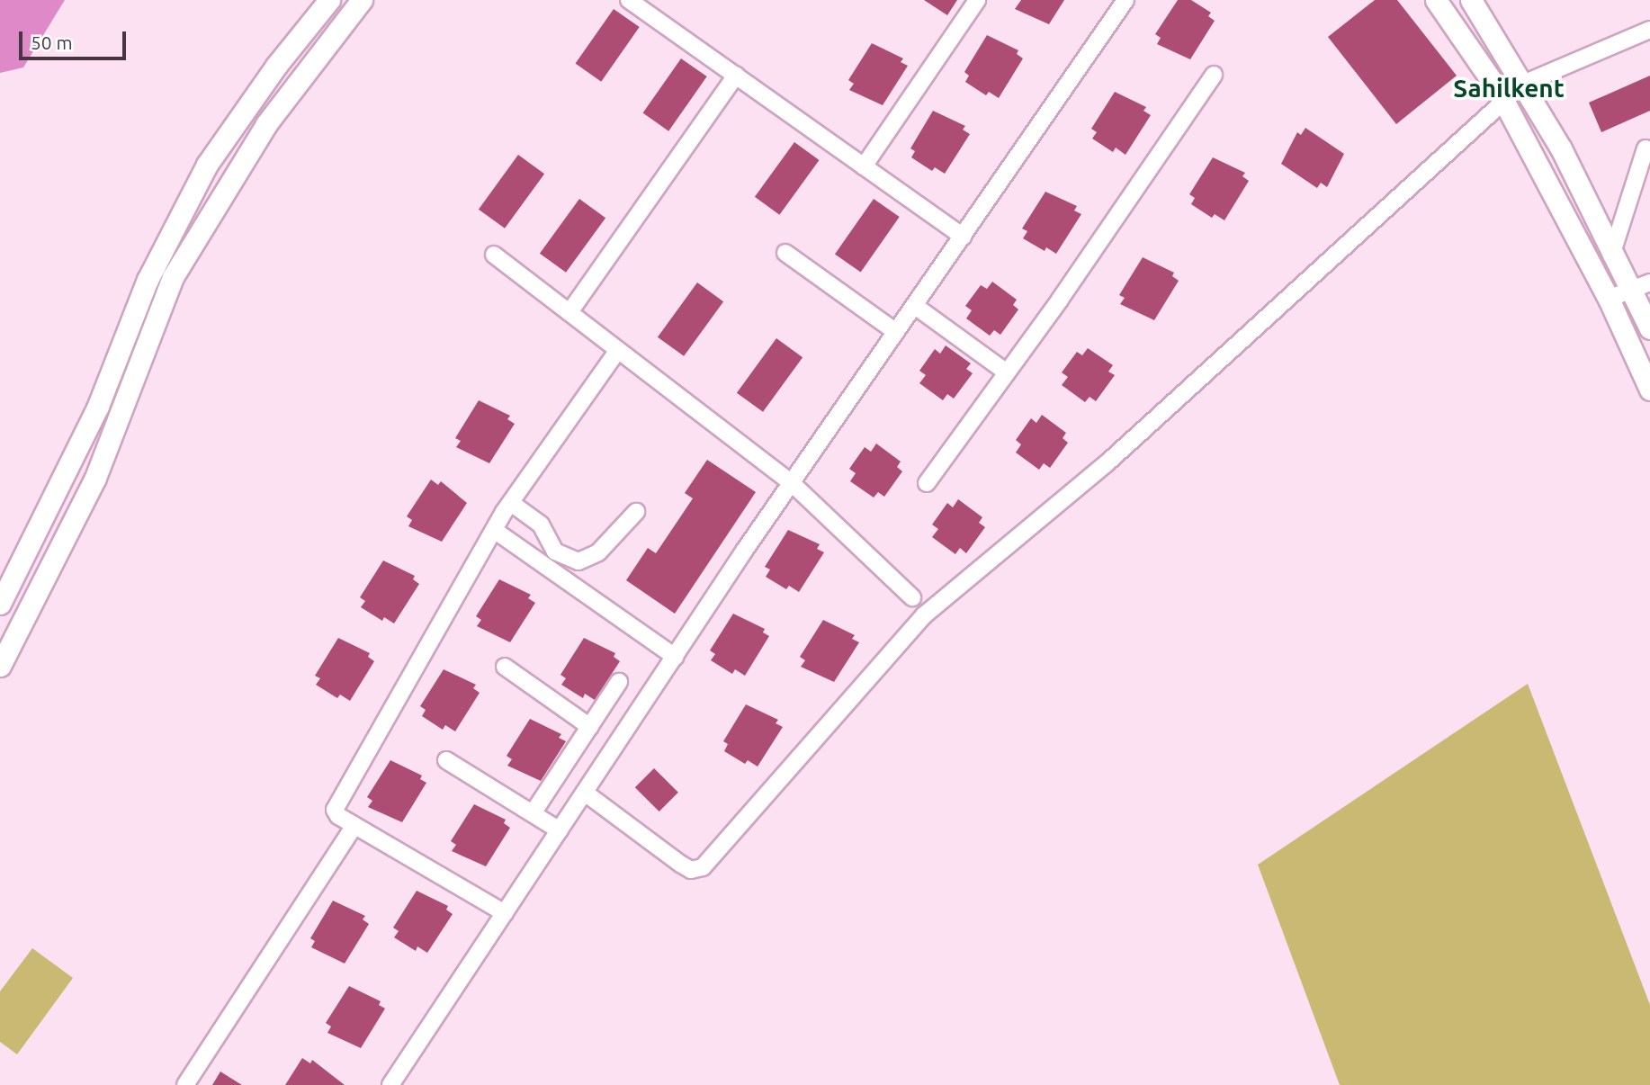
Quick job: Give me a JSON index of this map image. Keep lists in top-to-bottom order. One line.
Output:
{"districts":["Sahilkent"],"scale_bar":"50 m"}
